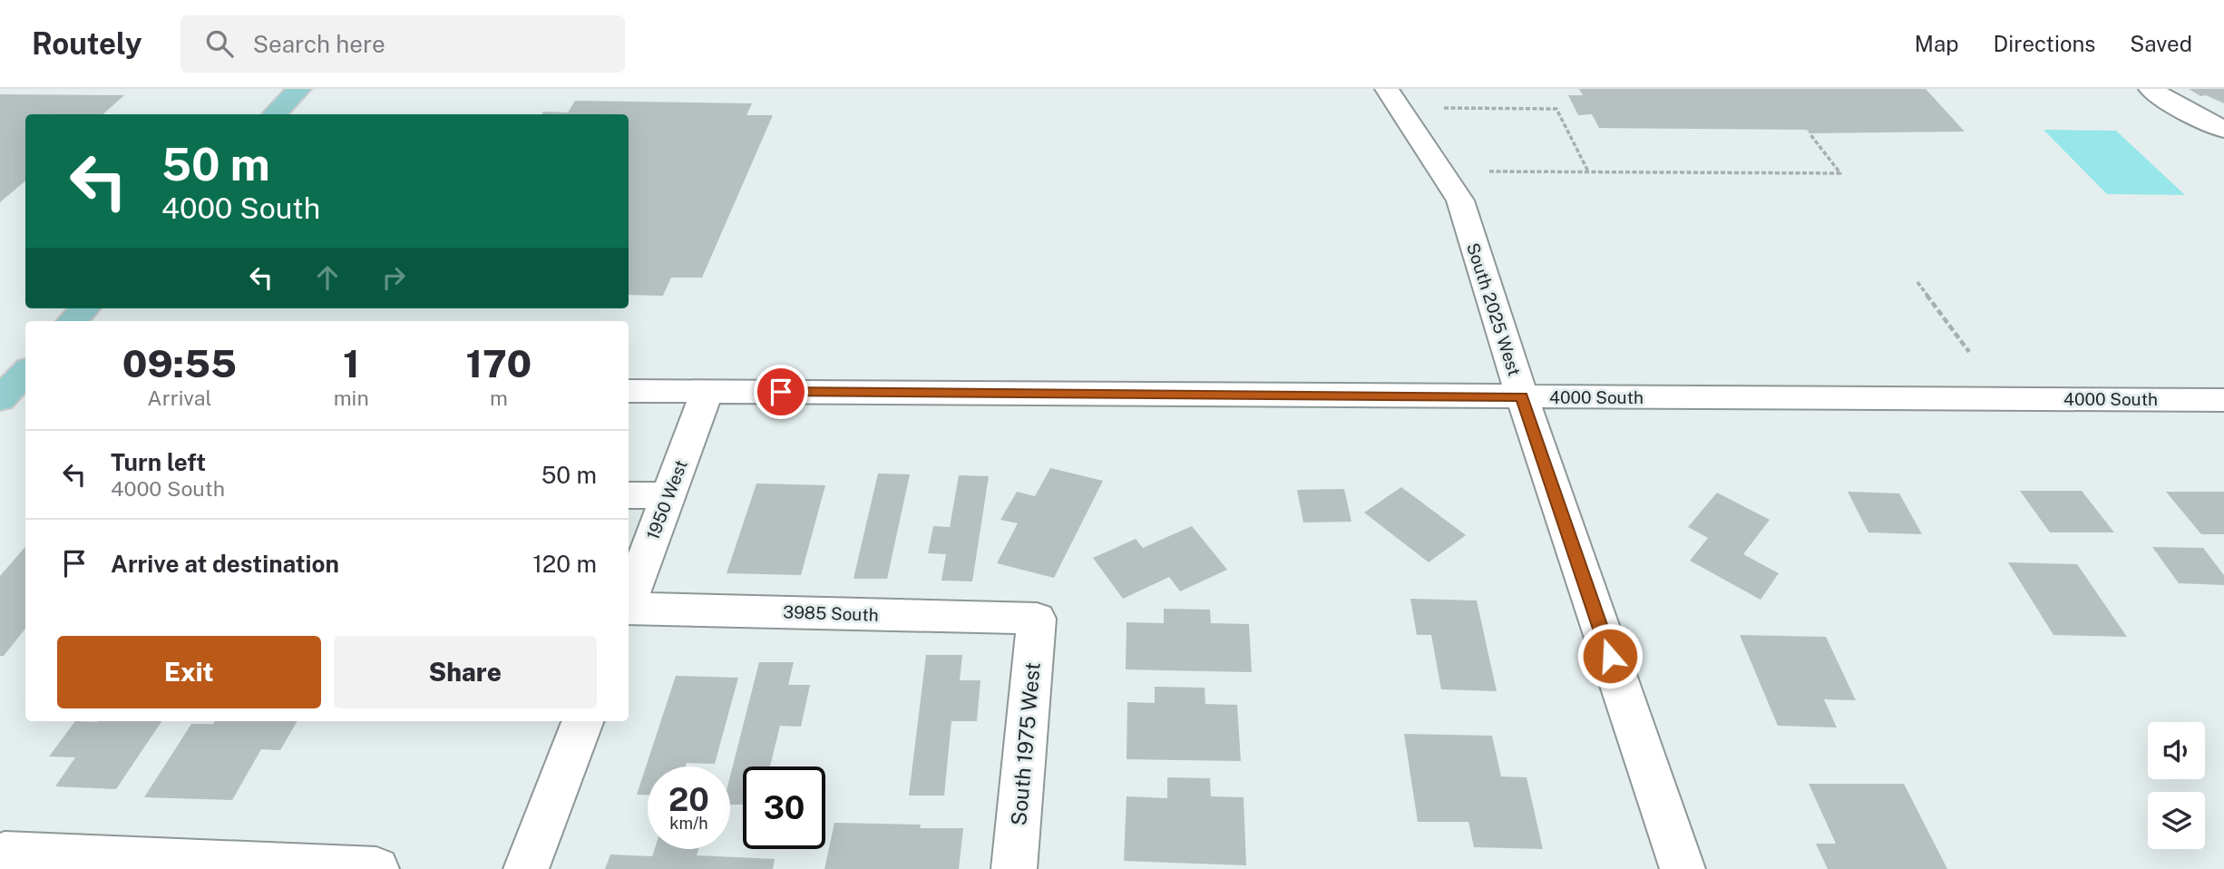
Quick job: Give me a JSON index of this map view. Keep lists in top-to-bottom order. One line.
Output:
{"streets":{"street":["South 2025 West","4000 South","1950 West","3985 South","South 1975 West"]},"crossings":[["South 2025 West","4000 South"],["4000 South","1950 West"],["3985 South","South 1975 West"]],"page":{"header":"Routely","search":"Search here","nav":["Map","Directions","Saved"],"turn":["50 m","4000 South"],"eta":["09:55","Arrival","1","min","170","m"],"list":[{"name":"Turn left","note":"4000 South","value":"50 m"},{"name":"Arrive at destination","value":"120 m"}],"buttons":["Exit","Share"],"speed":"20 km/h","limit":"30"}}
